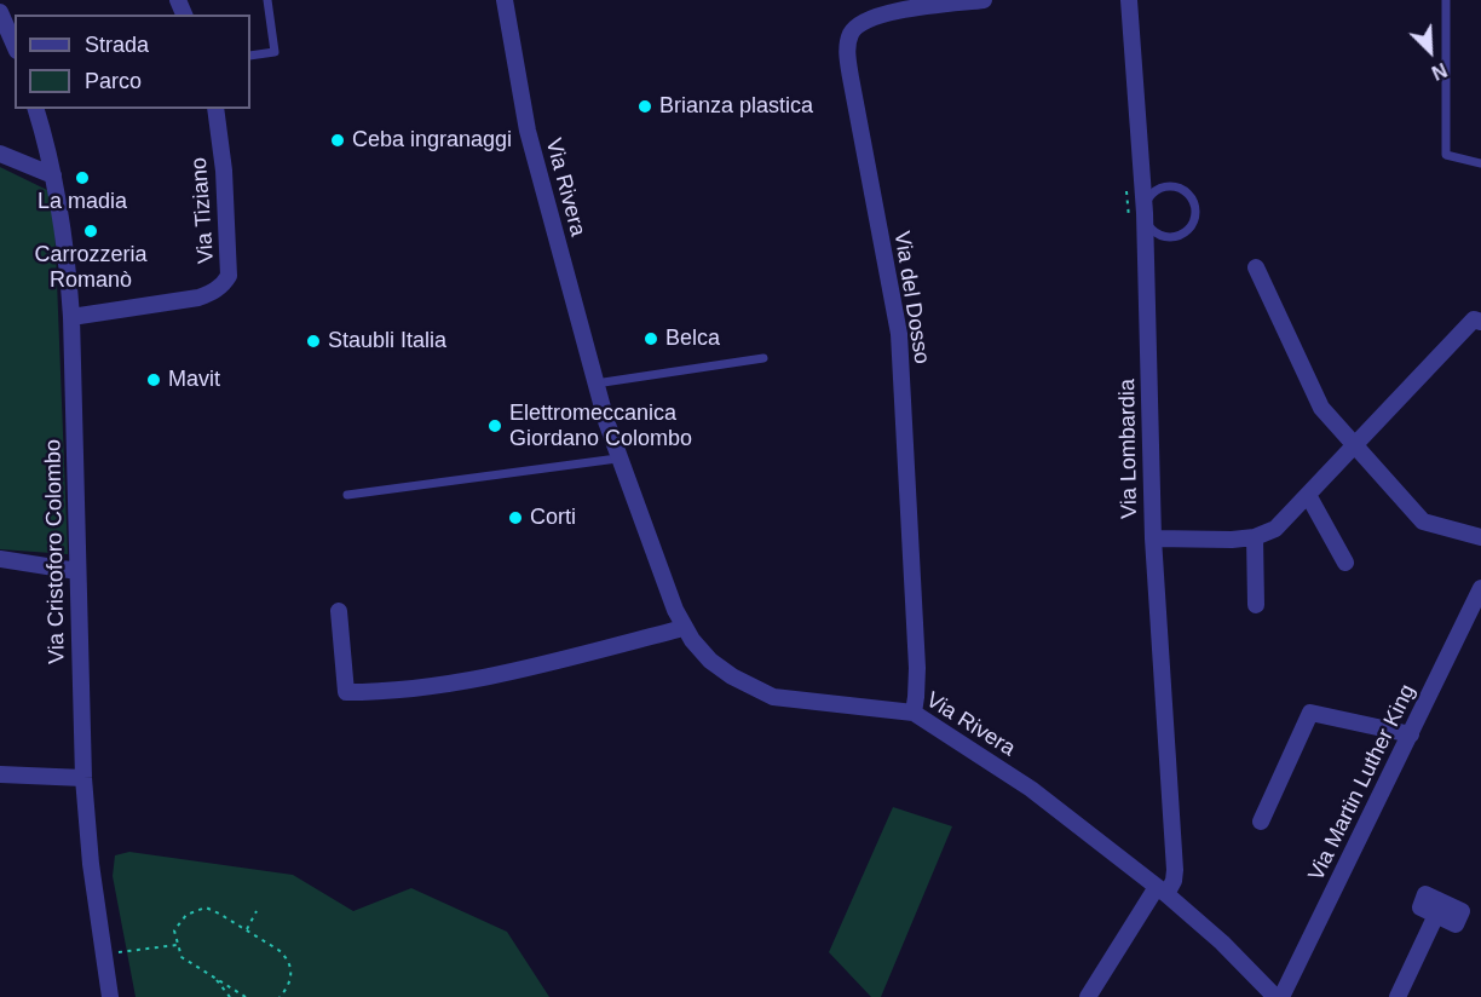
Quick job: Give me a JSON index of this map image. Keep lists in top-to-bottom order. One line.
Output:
{"streets":{"street":["Via Rivera","Via Tiziano","Via del Dosso","Via Lombardia","Via Cristoforo Colombo","Via Martin Luther King"]},"crossings":[["Via Rivera","Via del Dosso"],["Via Rivera","Via Lombardia"],["Via Tiziano","Via Cristoforo Colombo"]],"places":["Brianza plastica","Ceba ingranaggi","La madia","Carrozzeria Romanò","Belca","Staubli Italia","Mavit","Elettromeccanica Giordano Colombo","Corti"],"legend":["Strada","Parco"],"north":"bottom right"}
